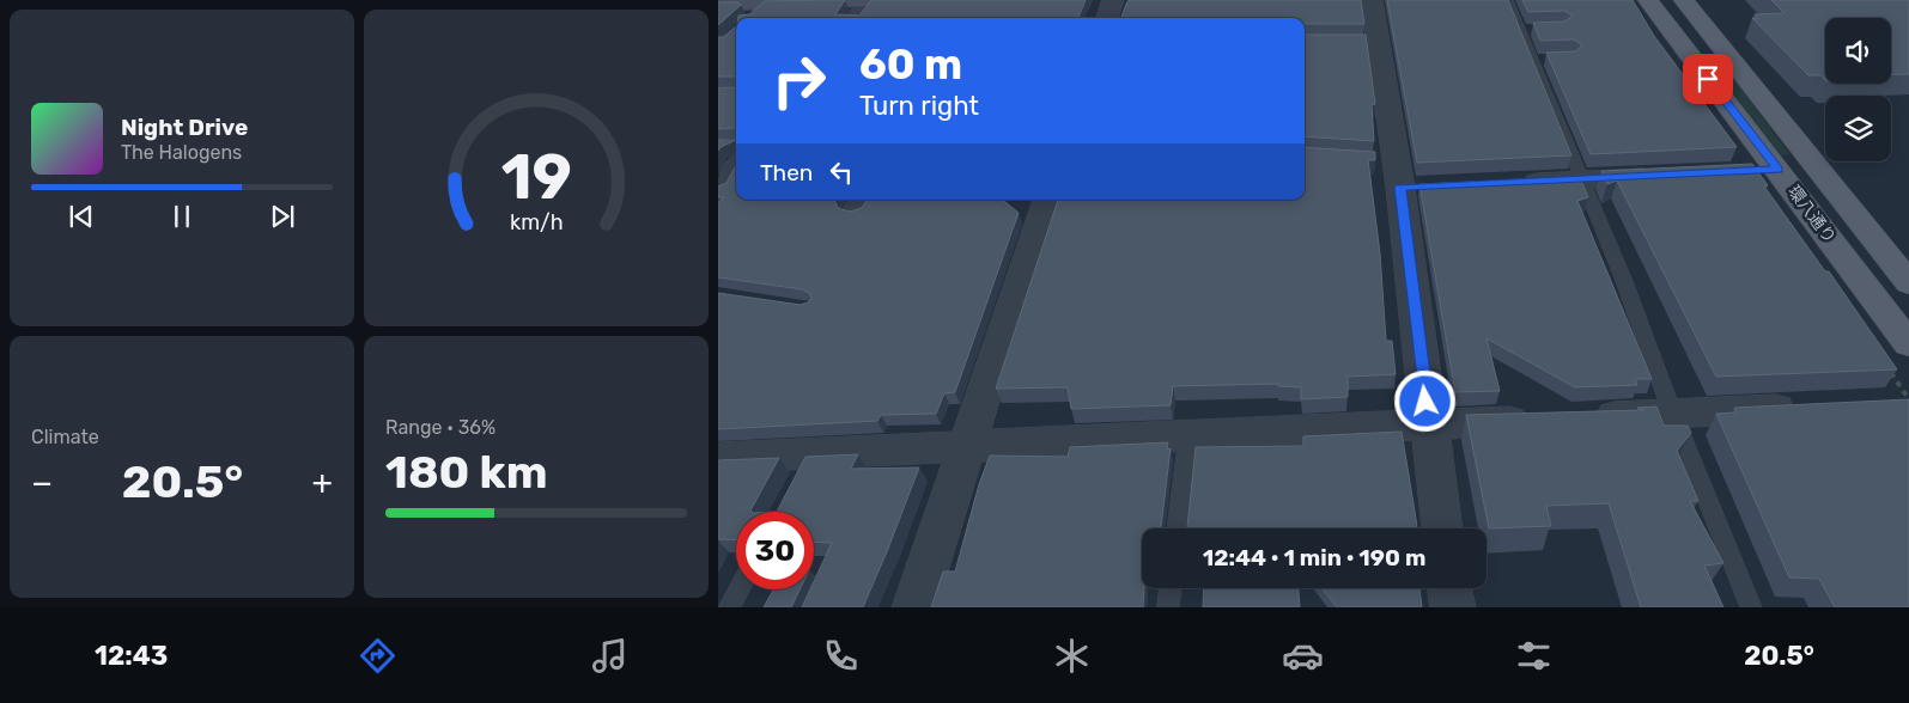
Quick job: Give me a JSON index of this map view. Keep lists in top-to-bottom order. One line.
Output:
{"streets":{"main road":["環八通り"]},"page":{"turn":["60 m","Turn right"],"song":["Night Drive","The Halogens"],"then":"Then","tile":["Climate",["Range · 36%","180 km"]],"heat":["−","20.5°","+"],"limit":"30","trip":"12:44 · 1 min · 190 m","tabs":["12:43","20.5°"],"gauge":["19","km/h"]}}
